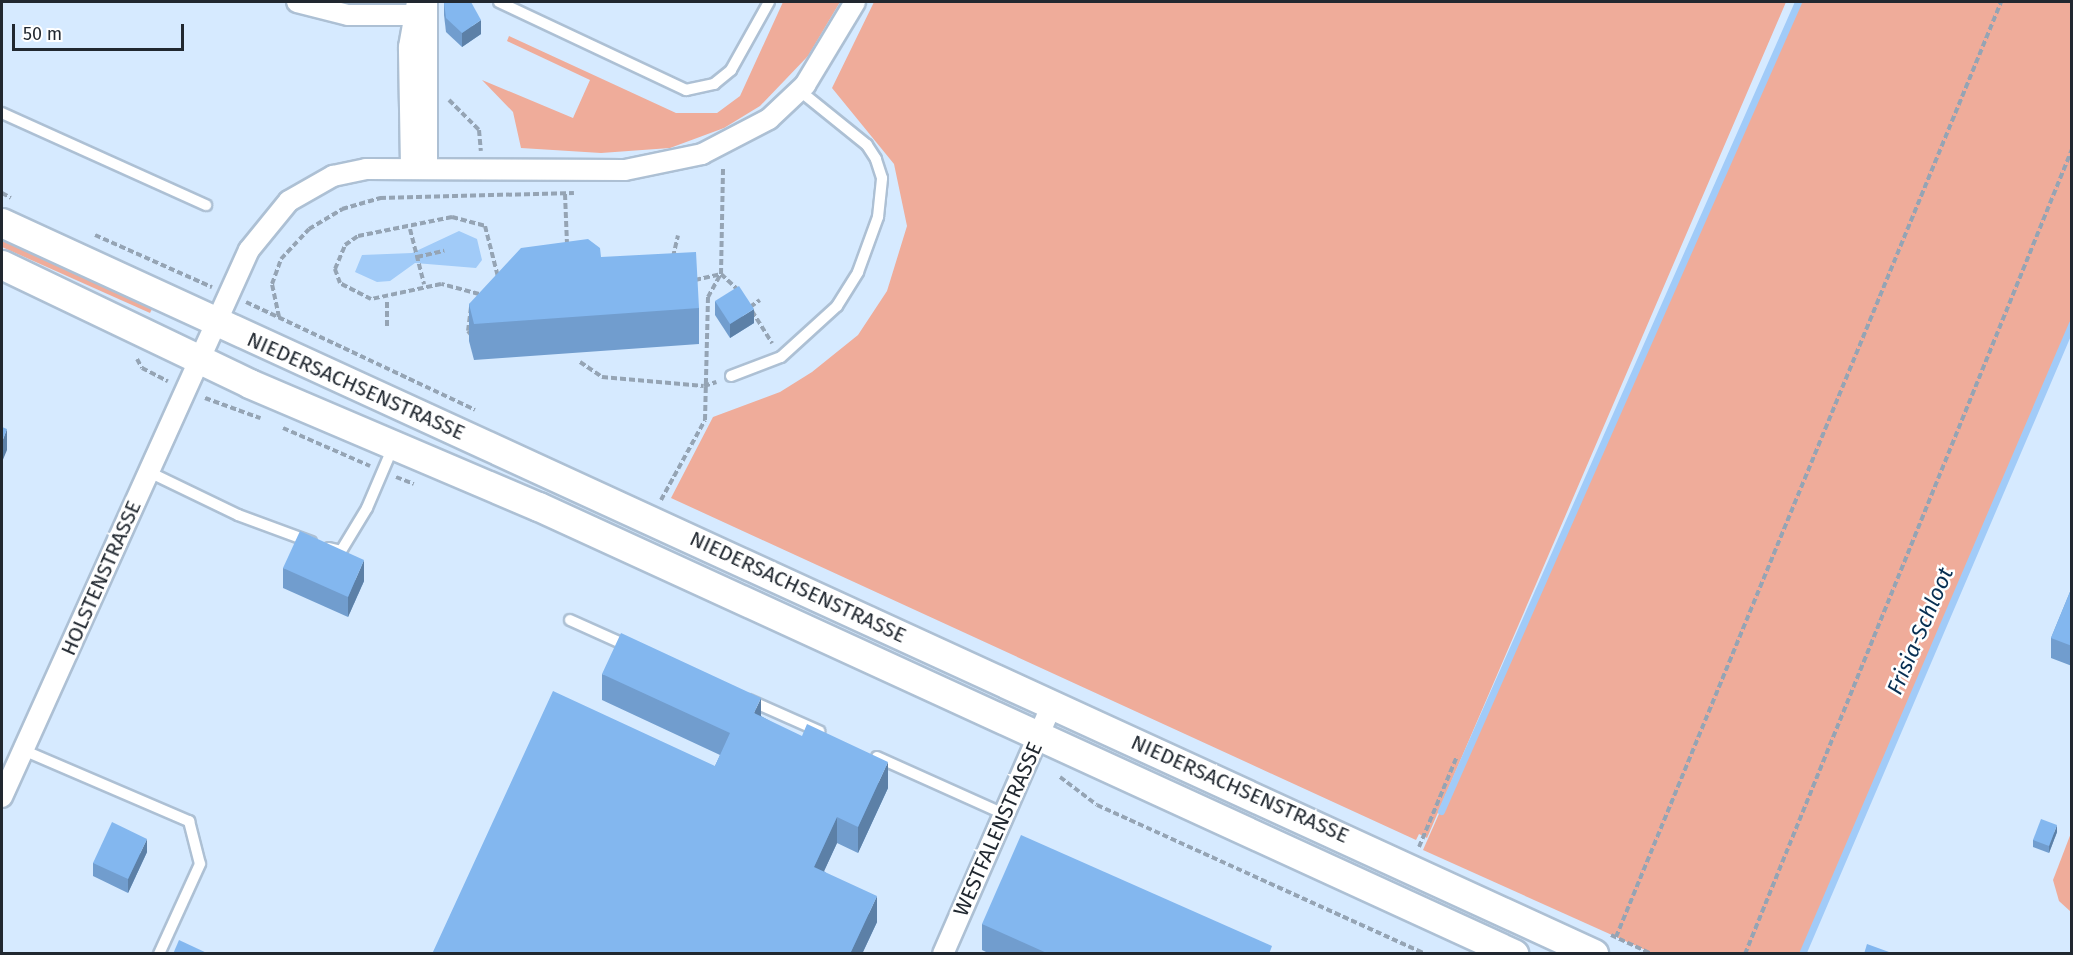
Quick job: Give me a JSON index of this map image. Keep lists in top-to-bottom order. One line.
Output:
{"streets":{"main road":["NIEDERSACHSENSTRASSE"],"street":["HOLSTENSTRASSE","WESTFALENSTRASSE"]},"crossings":[["NIEDERSACHSENSTRASSE","HOLSTENSTRASSE"],["NIEDERSACHSENSTRASSE","WESTFALENSTRASSE"]],"water":["Frisia-Schloot"],"scale_bar":"50 m"}
